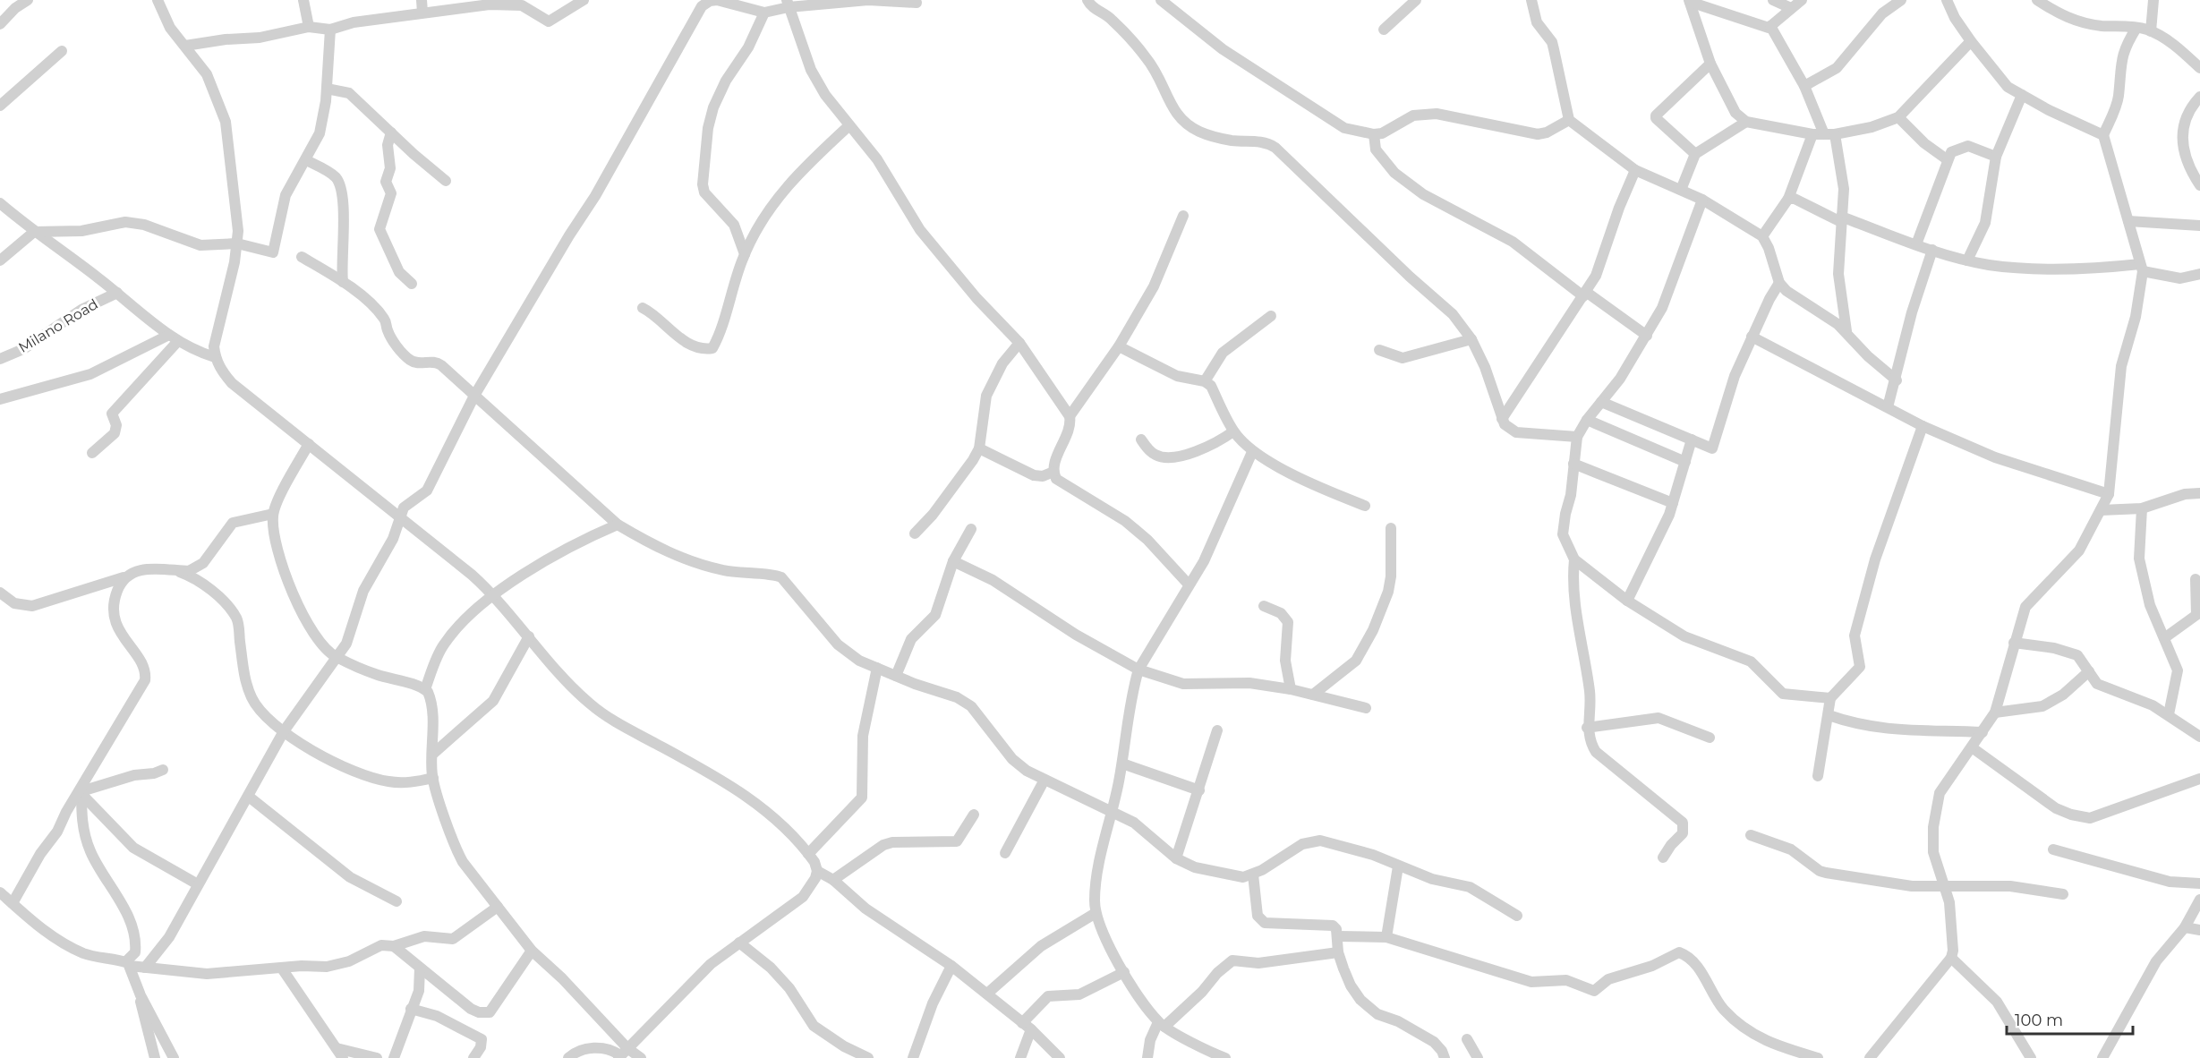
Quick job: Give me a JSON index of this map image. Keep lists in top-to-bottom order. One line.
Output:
{"streets":{"street":["Milano Road"]},"scale_bar":"100 m"}
